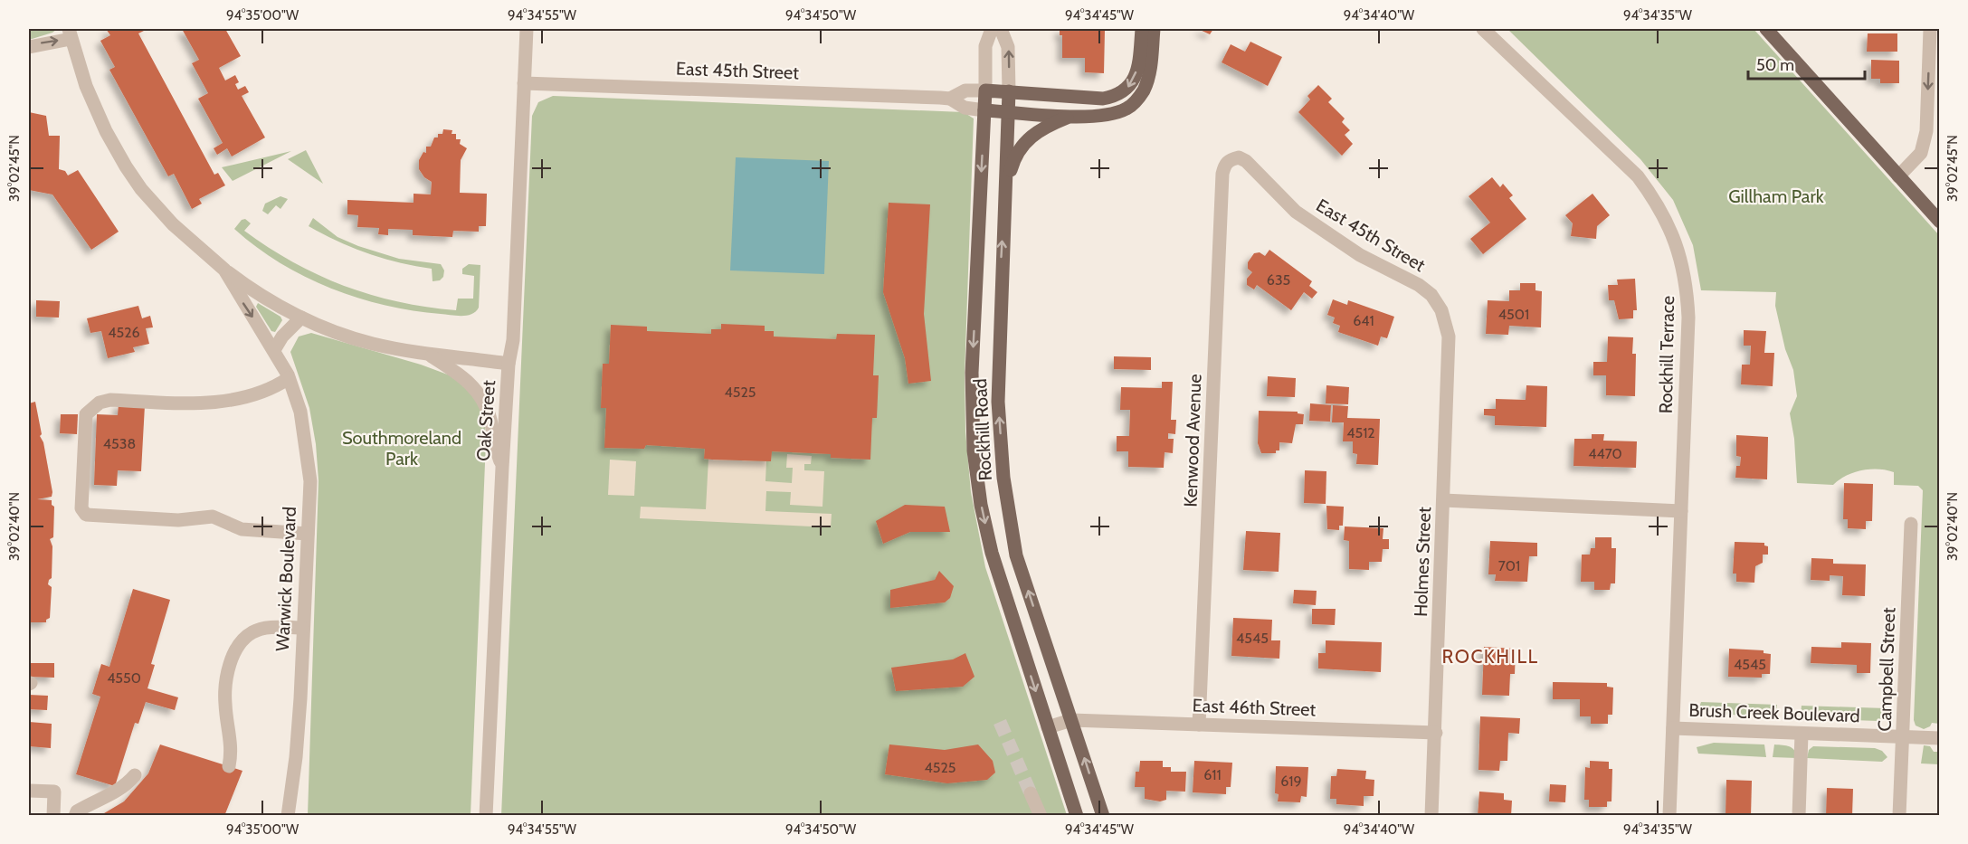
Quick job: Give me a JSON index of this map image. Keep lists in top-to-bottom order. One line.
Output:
{"streets":{"main road":["East 45th Street","Rockhill Road"],"street":["Rockhill Terrace","Oak Street","Kenwood Avenue","Holmes Street","Warwick Boulevard","Campbell Street","East 46th Street","Brush Creek Boulevard"]},"crossings":[["East 45th Street","Oak Street"],["East 45th Street","Rockhill Road"],["East 45th Street","Kenwood Avenue"],["East 45th Street","Holmes Street"],["Rockhill Terrace","Brush Creek Boulevard"],["Rockhill Road","East 46th Street"],["Kenwood Avenue","East 46th Street"],["Holmes Street","East 46th Street"],["Campbell Street","Brush Creek Boulevard"]],"districts":["ROCKHILL"],"parks":["Gillham Park","Southmoreland Park"],"house_numbers":["635","4501","641","4526","4525","4512","4538","4470","701","4545","4545","4550","4525","611","619"],"scale_bar":"50 m","coordinates":["94°35'00\"W","94°34'55\"W","94°34'50\"W","94°34'45\"W","94°34'40\"W","94°34'35\"W","39°02'45\"N","39°02'40\"N"]}
